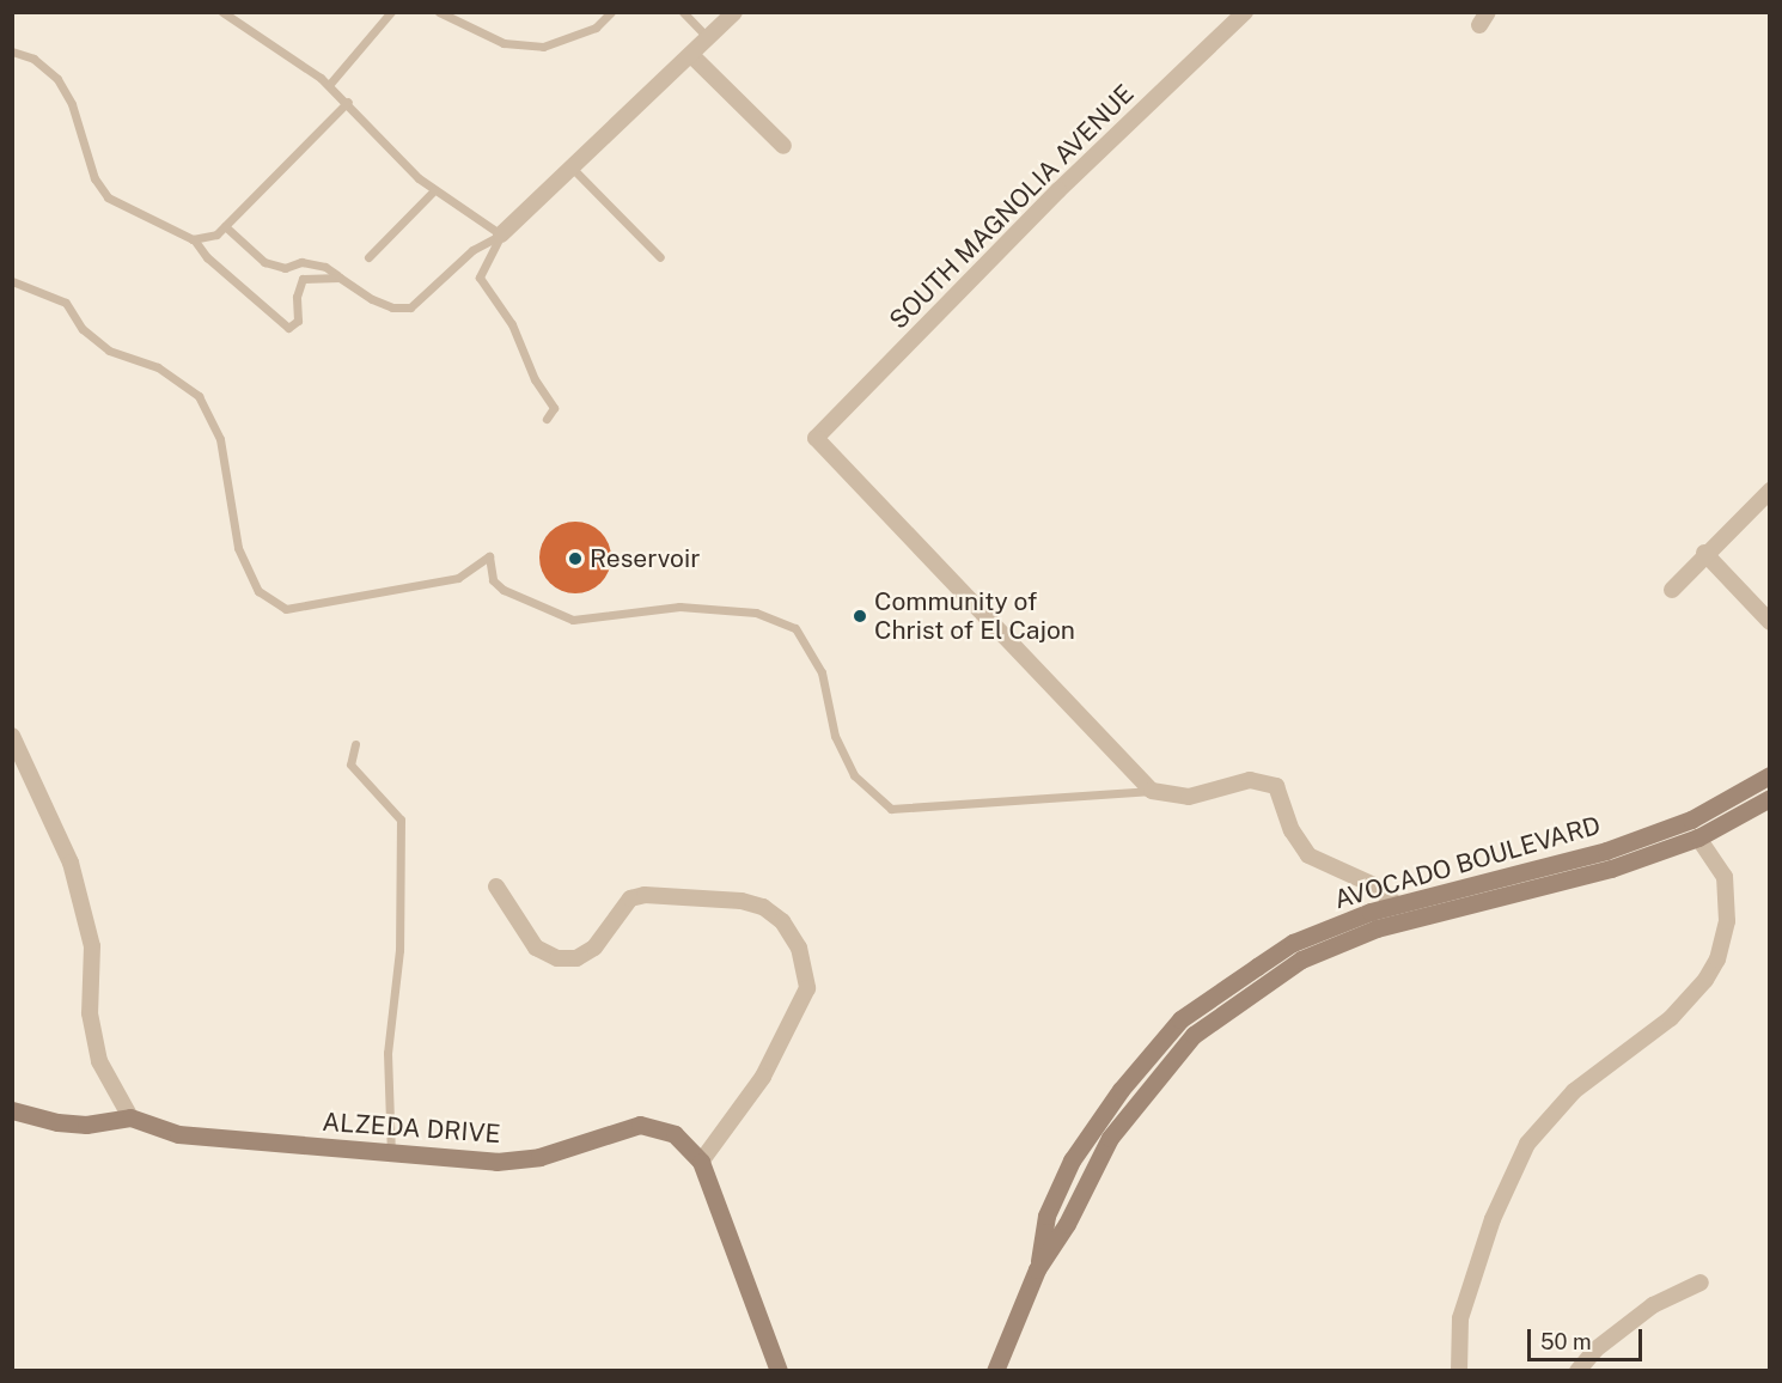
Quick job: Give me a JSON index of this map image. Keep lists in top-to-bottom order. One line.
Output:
{"streets":{"main road":["AVOCADO BOULEVARD","ALZEDA DRIVE"],"street":["SOUTH MAGNOLIA AVENUE"]},"places":["Reservoir","Community of Christ of El Cajon"],"scale_bar":"50 m"}
